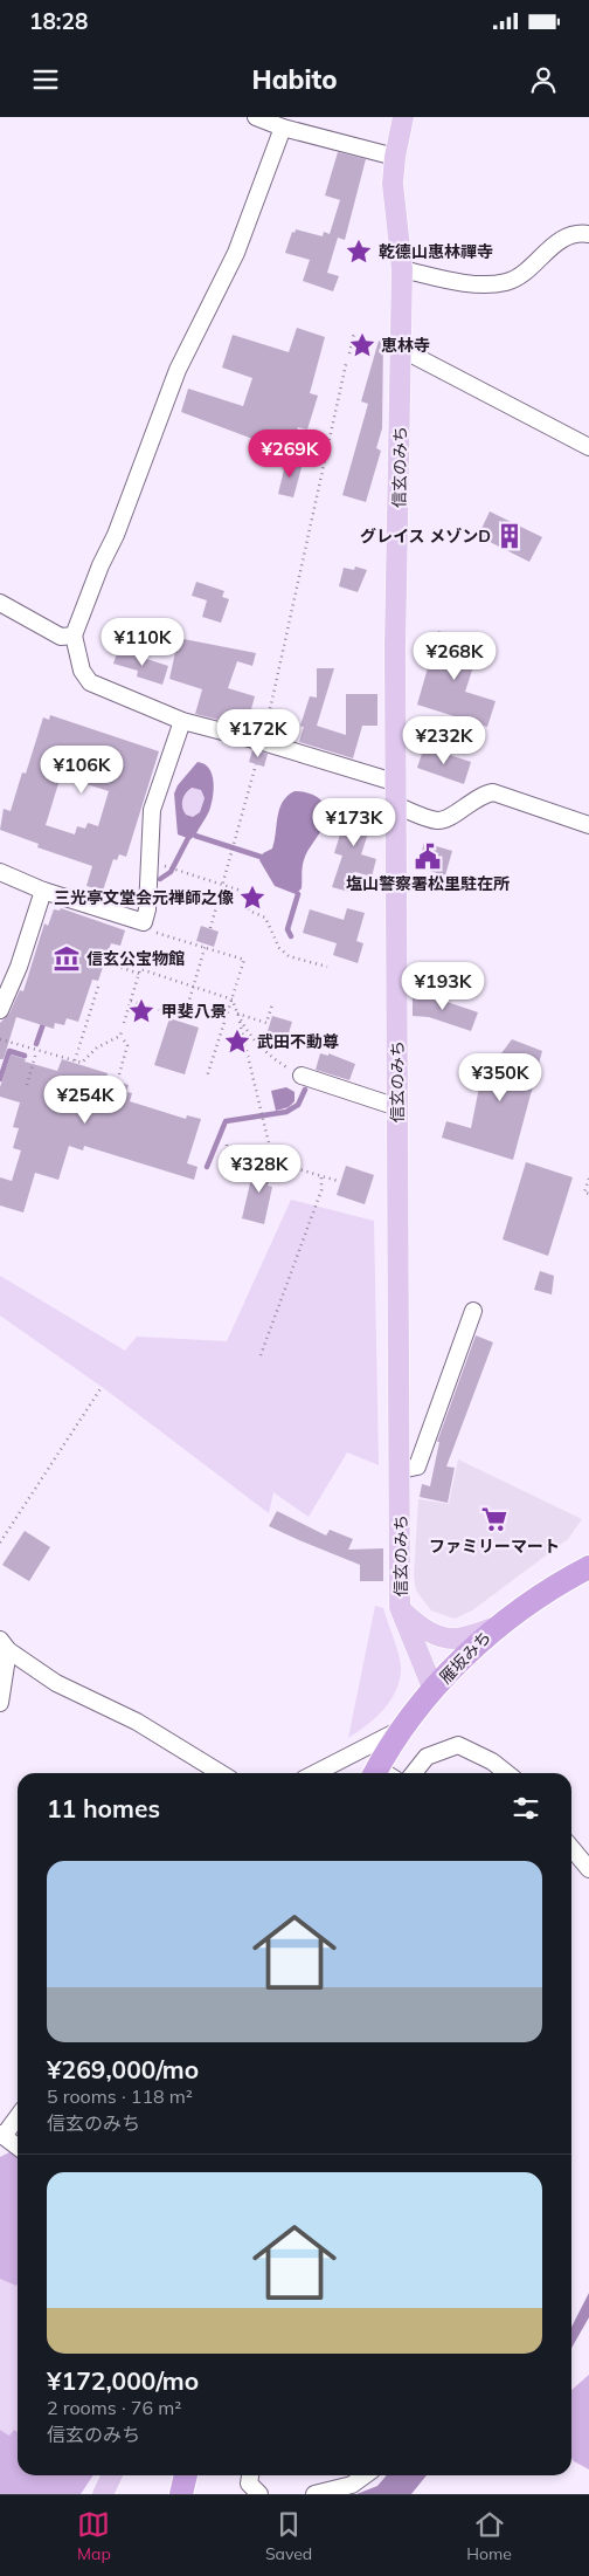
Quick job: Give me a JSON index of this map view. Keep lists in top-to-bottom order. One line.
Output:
{"streets":{"highway":["雁坂みち"],"main road":["信玄のみち"]},"crossings":[["信玄のみち","雁坂みち"]],"places":{"place":["乾德山惠林禪寺","恵林寺","三光亭文堂会元禅師之像","甲斐八景","武田不動尊"],"building":["グレイス メゾンD"],"public building":["塩山警察署松里駐在所"],"museum":["信玄公宝物館"],"supermarket":["ファミリーマート"]},"page":{"status":"18:28","header":"Habito","price":["¥269K","¥110K","¥268K","¥172K","¥232K","¥106K","¥173K","¥193K","¥350K","¥254K","¥328K"],"heading":"11 homes","list":[{"name":"¥269,000/mo","note":"5 rooms · 118 m² · 信玄のみち"},{"name":"¥172,000/mo","note":"2 rooms · 76 m² · 信玄のみち"}],"tabs":["Map","Saved","Home"]}}
